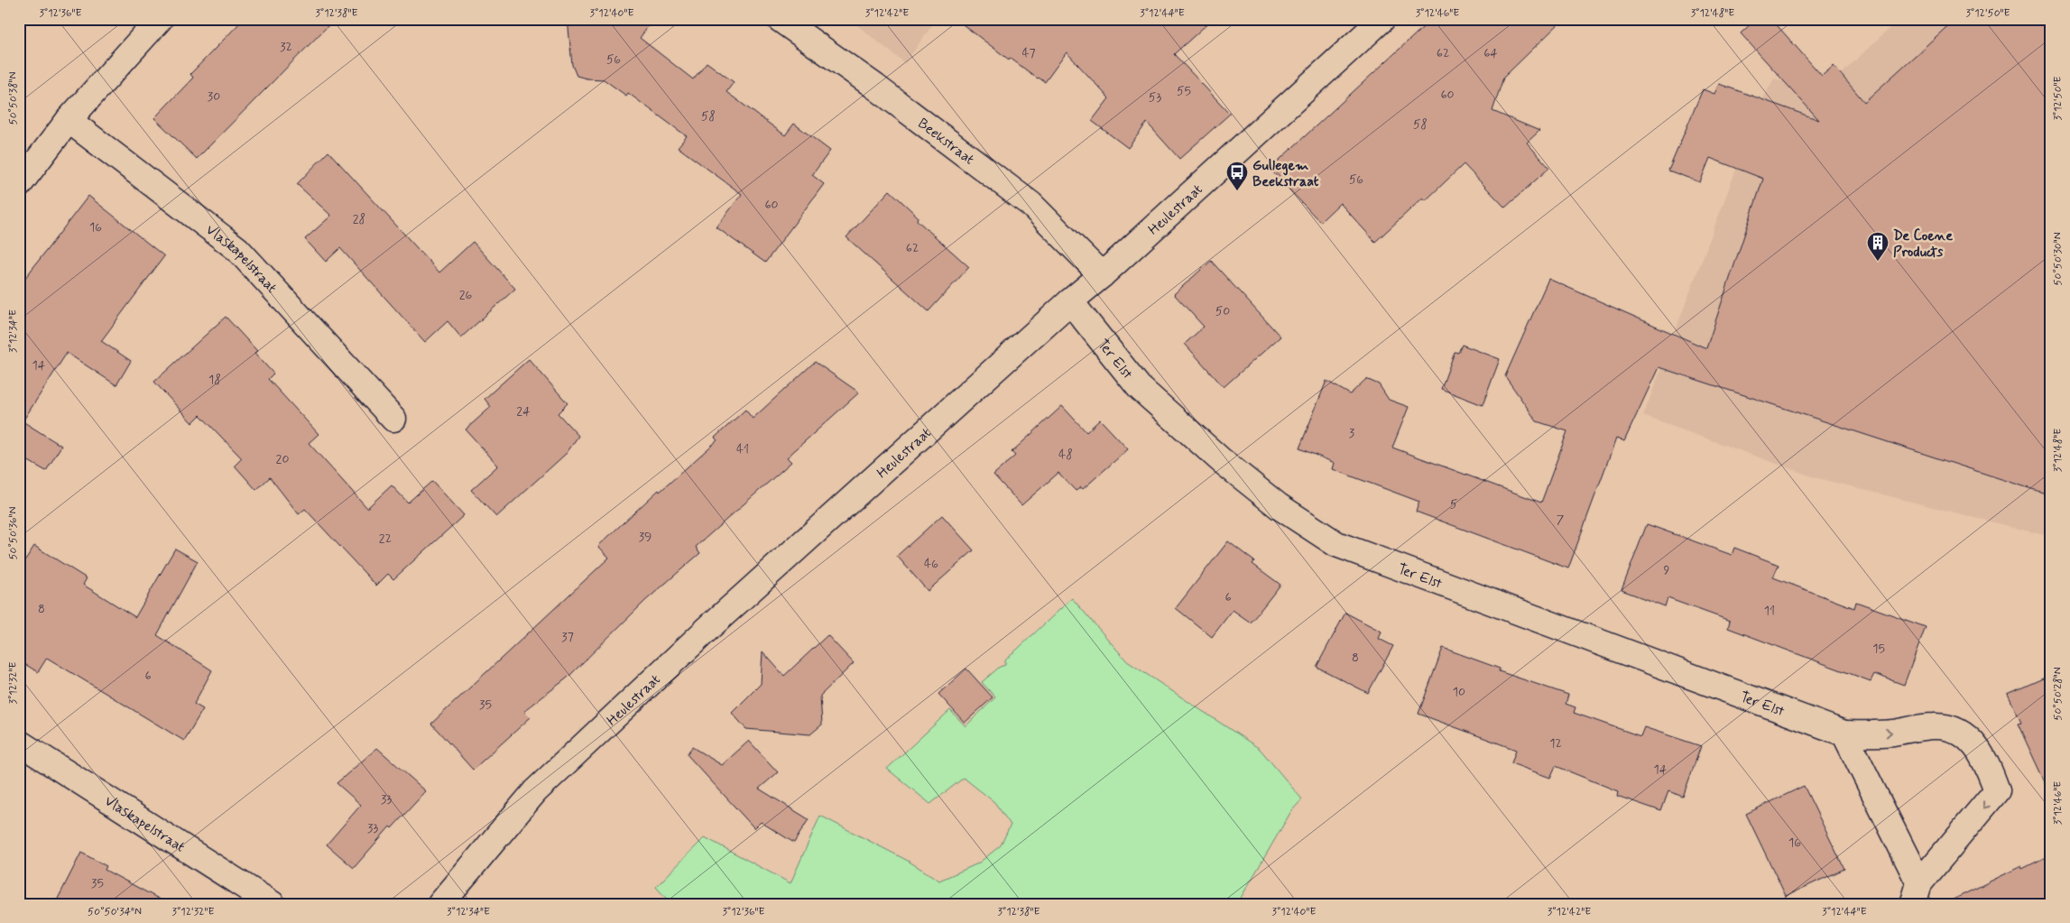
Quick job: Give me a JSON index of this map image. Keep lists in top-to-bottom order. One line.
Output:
{"streets":{"street":["Beekstraat","Heulestraat","Vlaskapelstraat","Ter Elst"]},"crossings":[["Beekstraat","Heulestraat"],["Heulestraat","Ter Elst"]],"places":{"bus stop":["Gullegem Beekstraat"],"building":["De Coene Products"]},"house_numbers":["32","47","62","64","56","55","60","30","53","58","58","56","60","28","16","62","26","50","14","18","24","3","41","48","20","5","7","39","22","46","9","6","8","11","37","15","8","6","10","35","12","14","33","33","16","35"],"coordinates":["3°12'36\"E","3°12'38\"E","3°12'40\"E","3°12'42\"E","3°12'44\"E","3°12'46\"E","3°12'48\"E","3°12'50\"E","50°50'38\"N","50°50'30\"N","3°12'34\"E","50°50'36\"N","3°12'32\"E","50°50'28\"N","50°50'34\"N"]}
